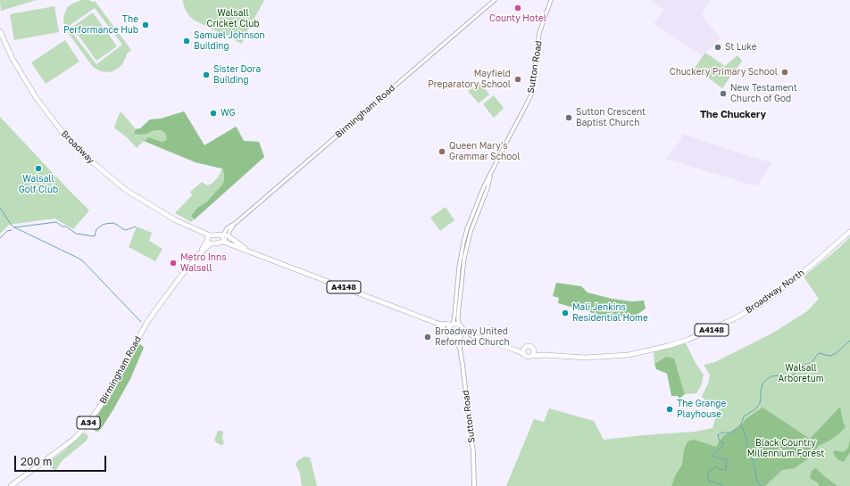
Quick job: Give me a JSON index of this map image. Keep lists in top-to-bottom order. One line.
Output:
{"streets":{"highway":["Birmingham Road","Broadway","A4148","Broadway North","A34"],"main road":["Sutton Road"]},"crossings":[["Sutton Road","A4148"],["Birmingham Road","Broadway"],["Birmingham Road","A4148"]],"districts":["The Chuckery"],"parks":["Walsall Cricket Club","Walsall Arboretum","Black Country Millennium Forest"],"places":["County Hotel","The Performance Hub","Samuel Johnson Building","St Luke","Chuckery Primary School","Sister Dora Building","Mayfield Preparatory School","New Testament Church of God","WG","Sutton Crescent Baptist Church","Queen Mary's Grammar School","Walsall Golf Club","Metro Inns Walsall","Mali Jenkins Residential Home","Broadway United Reformed Church","The Grange Playhouse"],"scale_bar":"200 m"}
